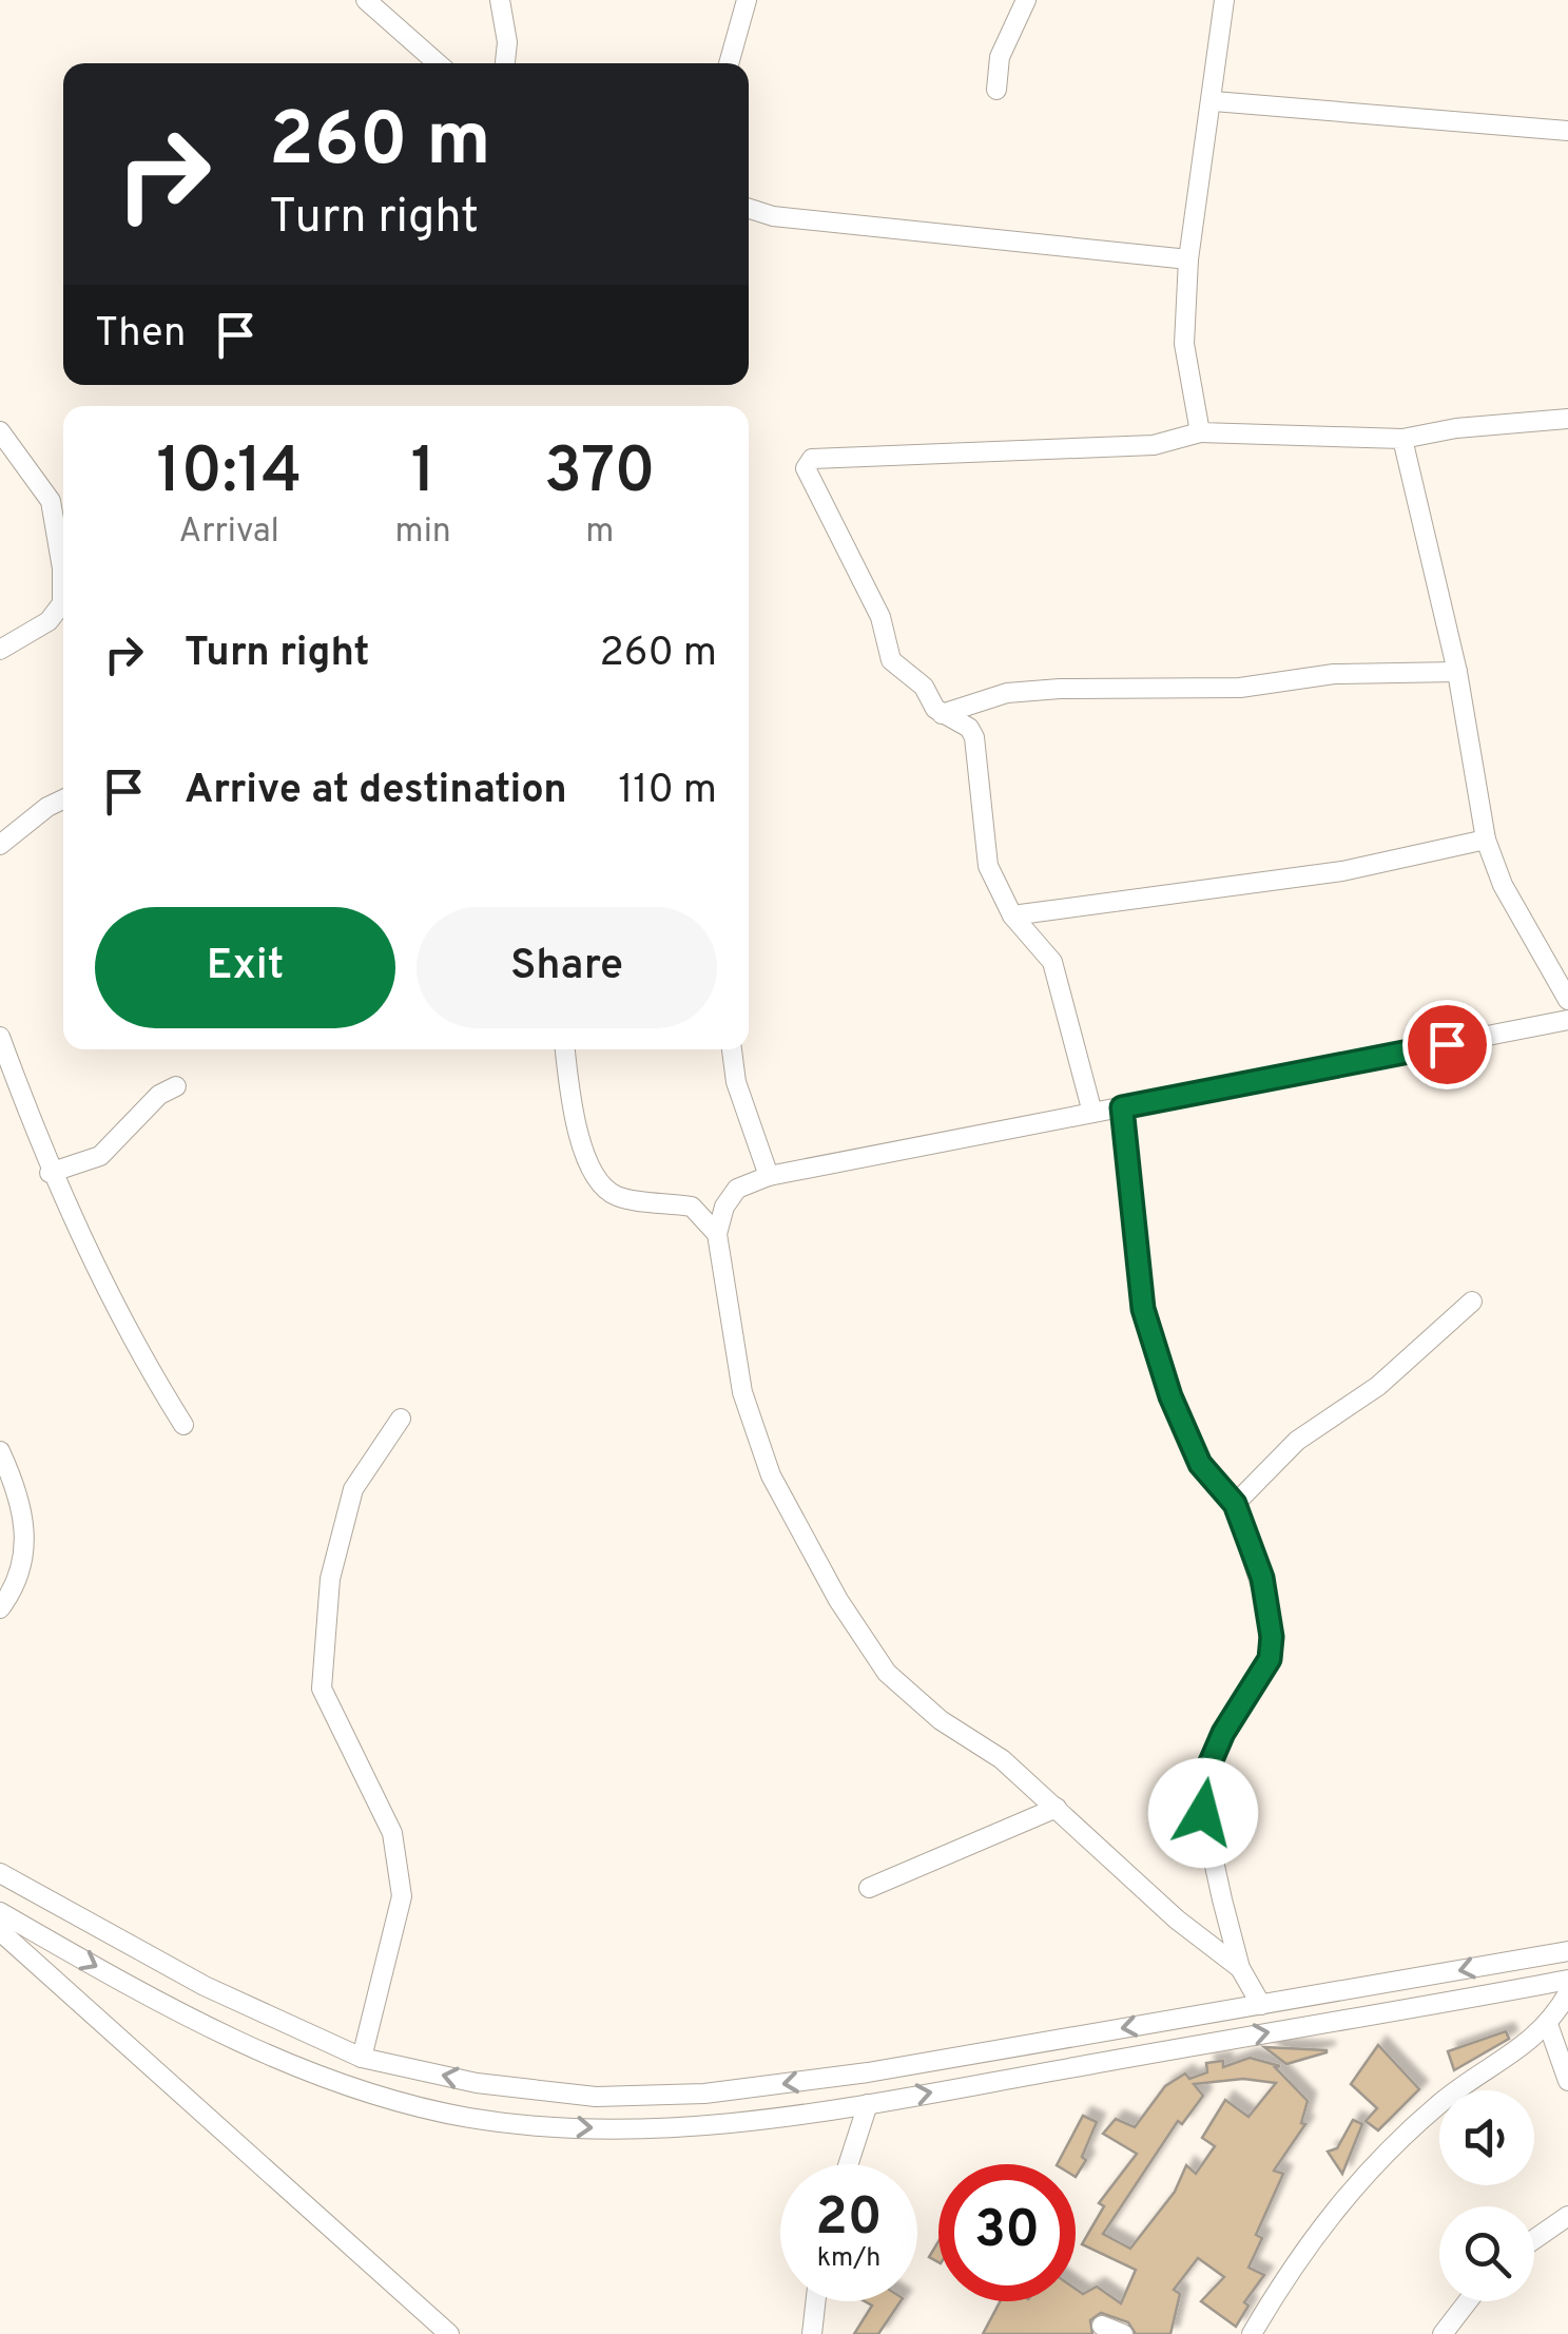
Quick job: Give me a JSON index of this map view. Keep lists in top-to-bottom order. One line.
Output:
{"page":{"turn":["260 m","Turn right"],"then":"Then","eta":["10:14","Arrival","1","min","370","m"],"list":[{"name":"Turn right","value":"260 m"},{"name":"Arrive at destination","value":"110 m"}],"buttons":["Exit","Share"],"speed":"20 km/h","limit":"30"}}
